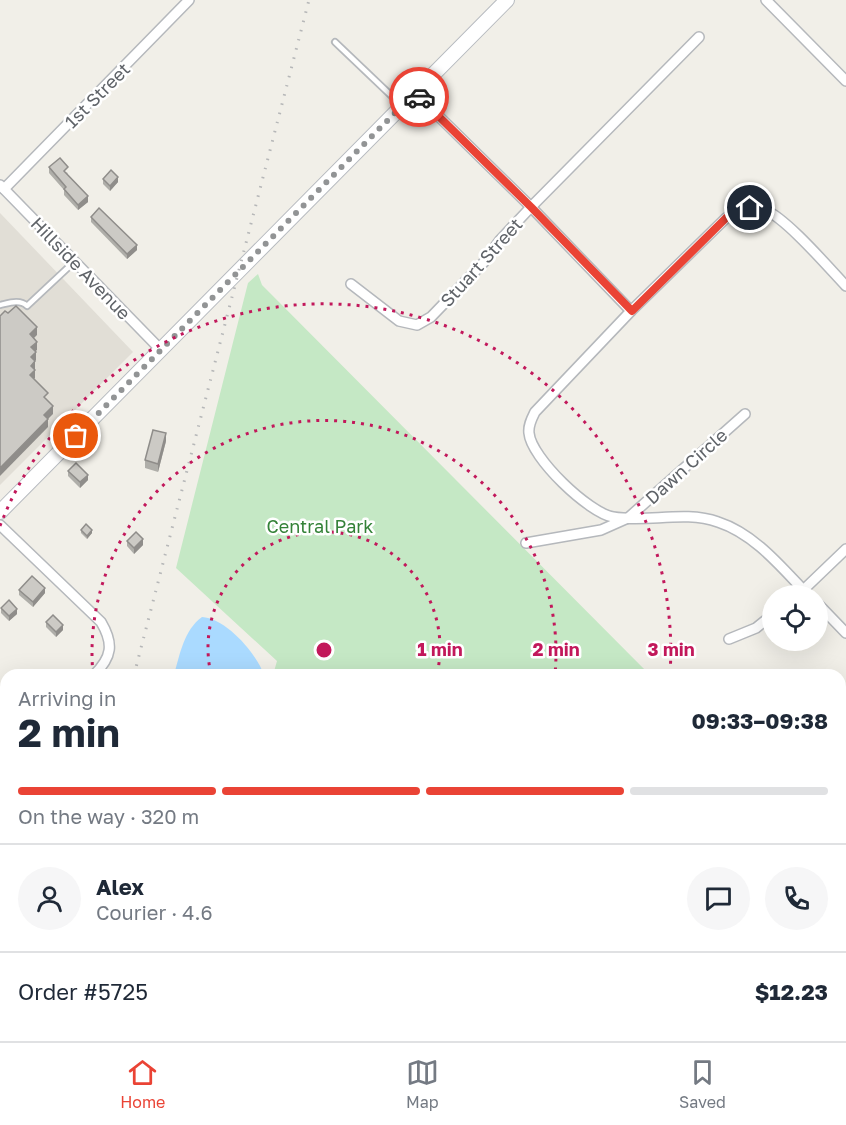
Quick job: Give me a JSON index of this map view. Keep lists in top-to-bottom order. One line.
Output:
{"streets":{"street":["1st Street","Stuart Street","Hillside Avenue","Dawn Circle"]},"crossings":[["1st Street","Hillside Avenue"]],"parks":["Central Park"],"page":{"heading":["2 min","Arriving in","09:33–09:38"],"panel":["Alex","Courier · 4.6","Order #5725","$12.23"],"bar":"On the way · 320 m","tabs":["Home","Map","Saved"]},"rings":["1 min","2 min","3 min"]}
